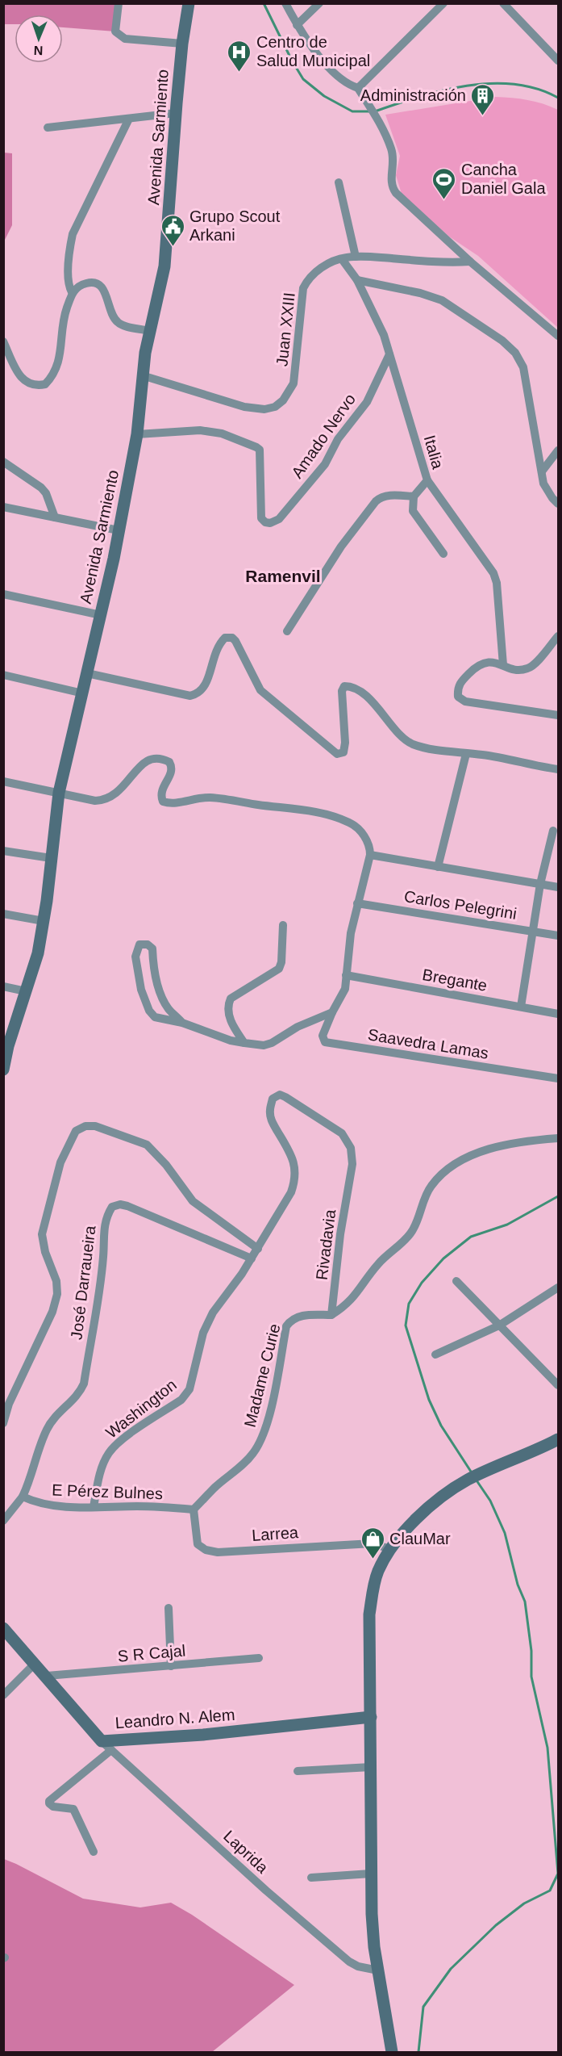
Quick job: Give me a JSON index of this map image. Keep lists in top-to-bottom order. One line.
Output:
{"streets":{"street":["Avenida Sarmiento","Juan XXIII","Amado Nervo","Italia","Carlos Pelegrini","Bregante","Saavedra Lamas","Rivadavia","José Darraueira","Madame Curie","Washington","E Pérez Bulnes","Larrea","S R Cajal","Leandro N. Alem","Laprida"]},"crossings":[["Avenida Sarmiento","Juan XXIII"],["Avenida Sarmiento","Amado Nervo"],["Juan XXIII","Italia"],["Amado Nervo","Italia"],["Rivadavia","José Darraueira"],["Rivadavia","Madame Curie"],["Rivadavia","Washington"],["José Darraueira","Washington"],["José Darraueira","E Pérez Bulnes"],["Madame Curie","E Pérez Bulnes"],["Madame Curie","Larrea"],["Washington","E Pérez Bulnes"],["E Pérez Bulnes","Larrea"],["S R Cajal","Leandro N. Alem"],["Leandro N. Alem","Laprida"]],"districts":["Ramenvil"],"places":{"hospital":["Centro de Salud Municipal"],"building":["Administración"],"sports":["Cancha Daniel Gala"],"public building":["Grupo Scout Arkani"],"shop":["ClauMar"]},"north":"bottom"}
